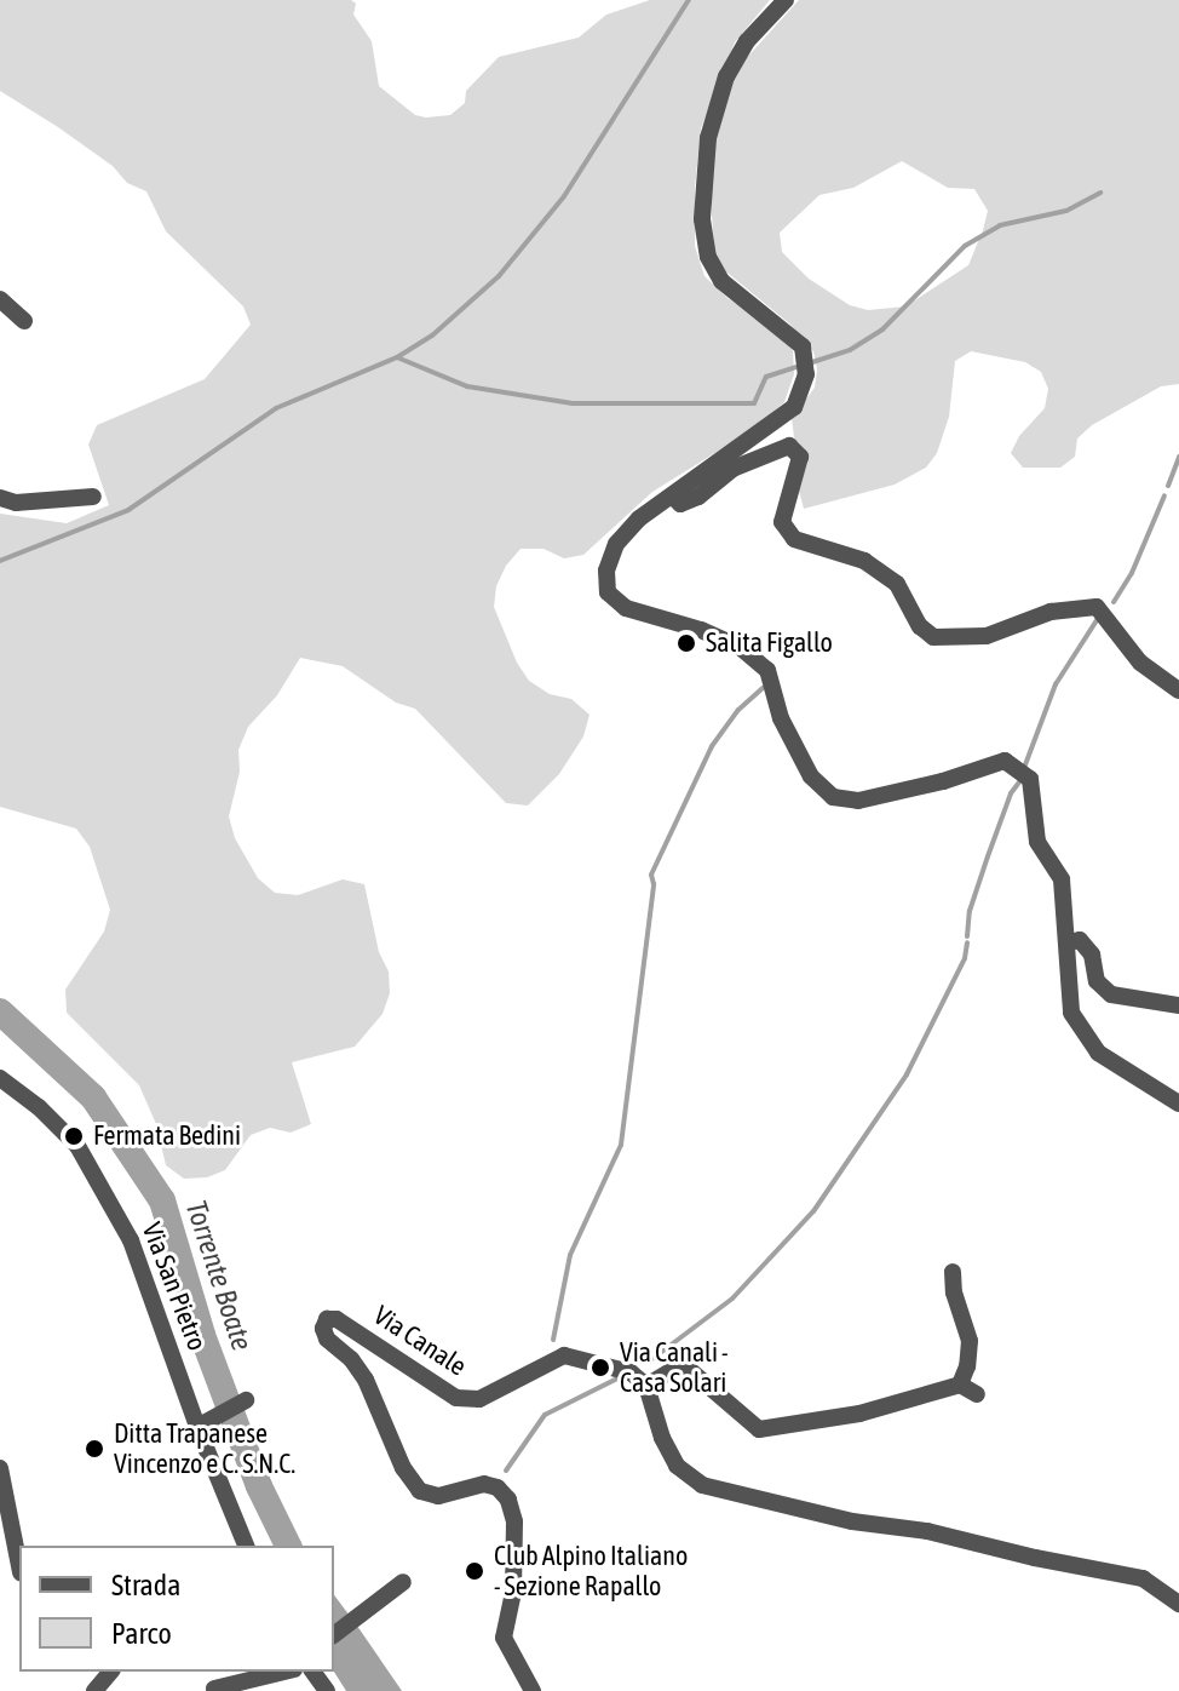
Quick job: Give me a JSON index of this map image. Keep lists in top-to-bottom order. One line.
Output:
{"streets":{"street":["Via San Pietro","Via Canale"]},"water":["Torrente Boate"],"places":["Salita Figallo","Fermata Bedini","Via Canali - Casa Solari","Ditta Trapanese Vincenzo e C. S.N.C.","Club Alpino Italiano - Sezione Rapallo"],"legend":["Strada","Parco"]}
